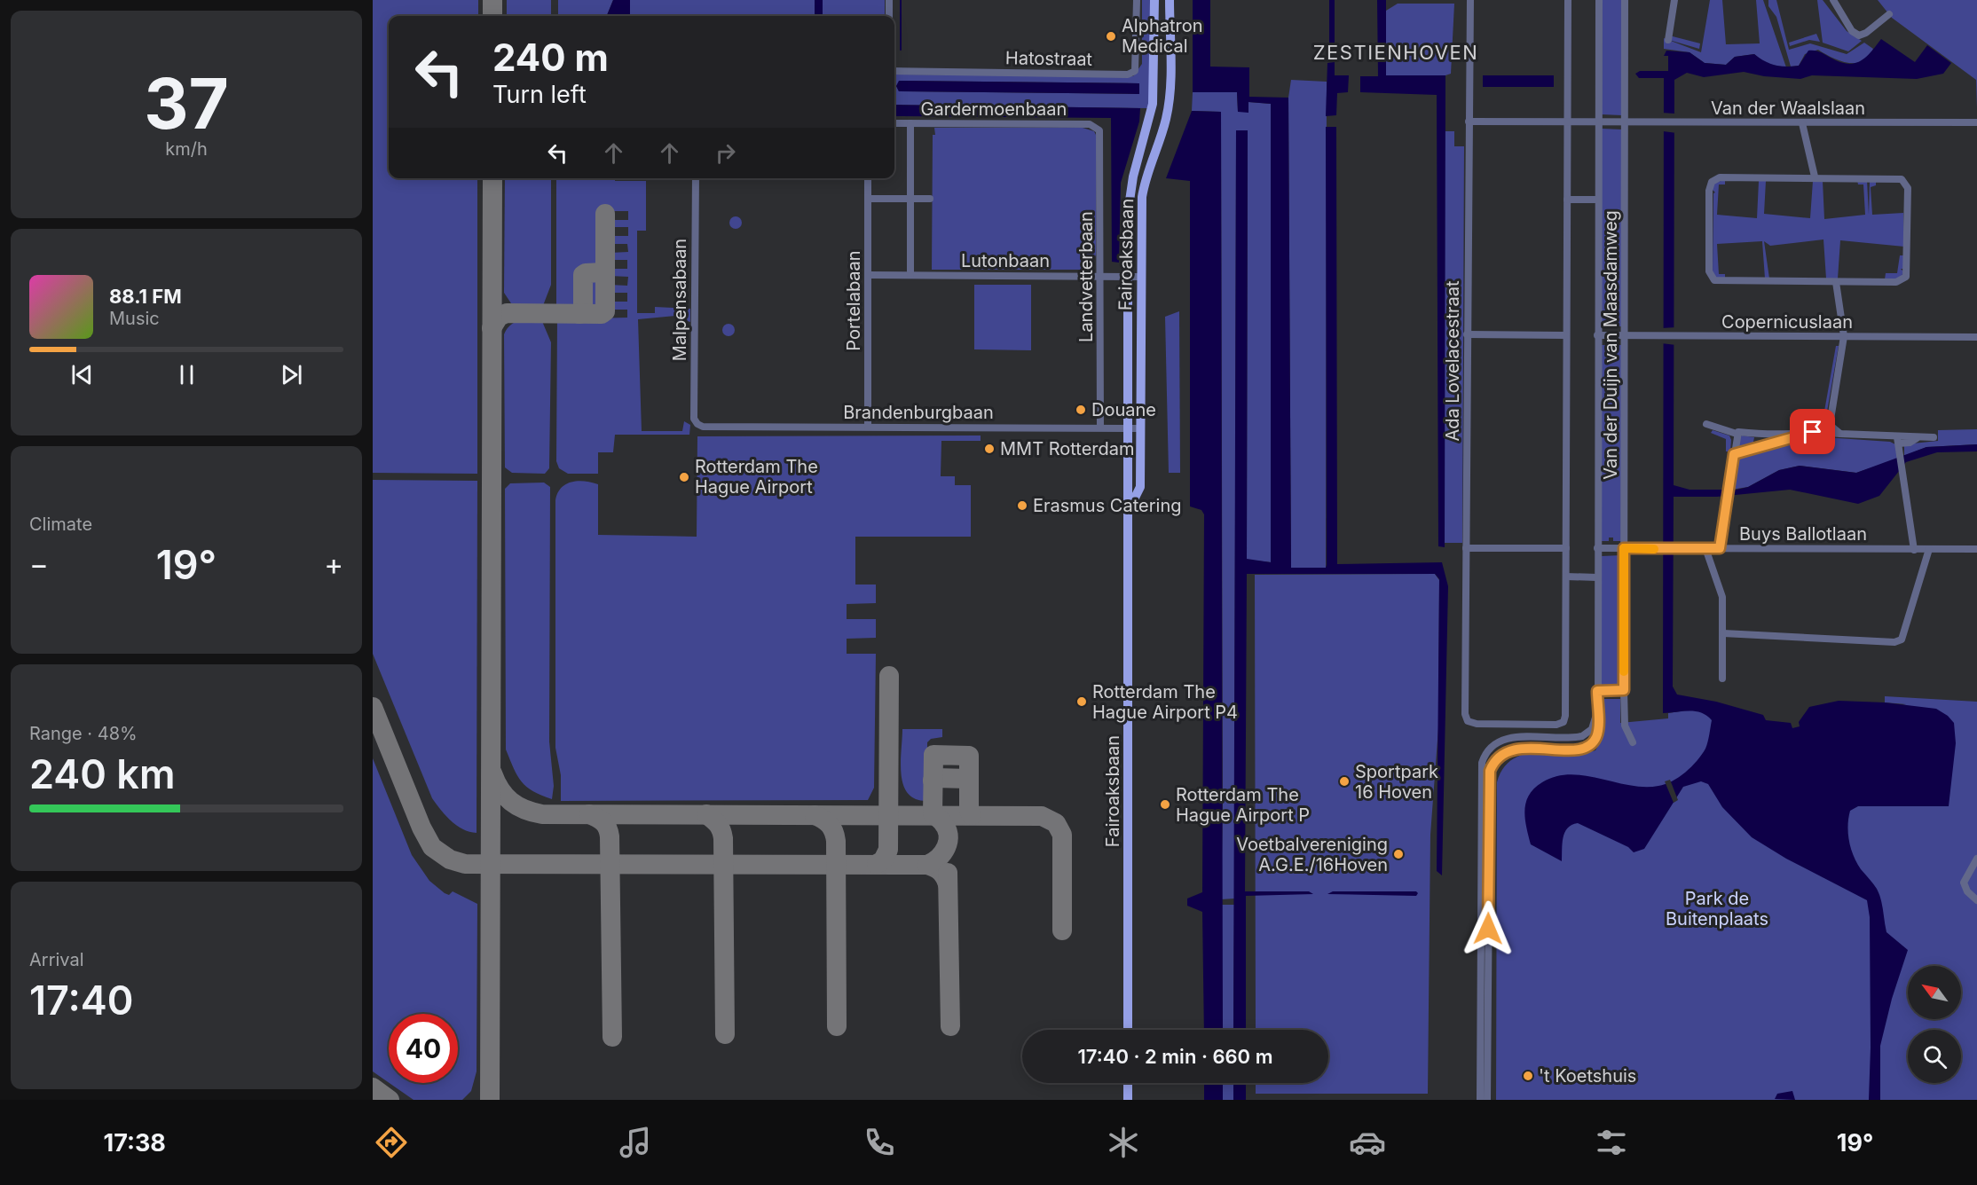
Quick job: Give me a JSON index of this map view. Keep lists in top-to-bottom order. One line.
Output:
{"streets":{"main road":["Fairoaksbaan"],"street":["Hatostraat","Van der Waalslaan","Gardermoenbaan","Lutonbaan","Landvetterbaan","Malpensabaan","Portelabaan","Copernicuslaan","Van der Duijn van Maasdamweg","Ada Lovelacestraat","Brandenburgbaan","Buys Ballotlaan"]},"crossings":[["Van der Waalslaan","Van der Duijn van Maasdamweg"],["Van der Waalslaan","Ada Lovelacestraat"],["Gardermoenbaan","Landvetterbaan"],["Fairoaksbaan","Lutonbaan"],["Fairoaksbaan","Brandenburgbaan"],["Lutonbaan","Landvetterbaan"],["Lutonbaan","Portelabaan"],["Landvetterbaan","Brandenburgbaan"],["Malpensabaan","Brandenburgbaan"],["Portelabaan","Brandenburgbaan"],["Copernicuslaan","Van der Duijn van Maasdamweg"],["Van der Duijn van Maasdamweg","Buys Ballotlaan"]],"districts":["ZESTIENHOVEN"],"parks":["Park de Buitenplaats"],"places":["Alphatron Medical","Douane","MMT Rotterdam","Rotterdam The Hague Airport","Erasmus Catering","Rotterdam The Hague Airport P4","Sportpark 16 Hoven","Rotterdam The Hague Airport P","Voetbalvereniging A.G.E./16Hoven","'t Koetshuis"],"north":"top left","page":{"tile":[["37","km/h"],"Climate",["Range · 48%","240 km"],["Arrival","17:40"]],"turn":["240 m","Turn left"],"song":["88.1 FM","Music"],"heat":["−","19°","+"],"limit":"40","trip":"17:40 · 2 min · 660 m","tabs":["17:38","19°"]}}
